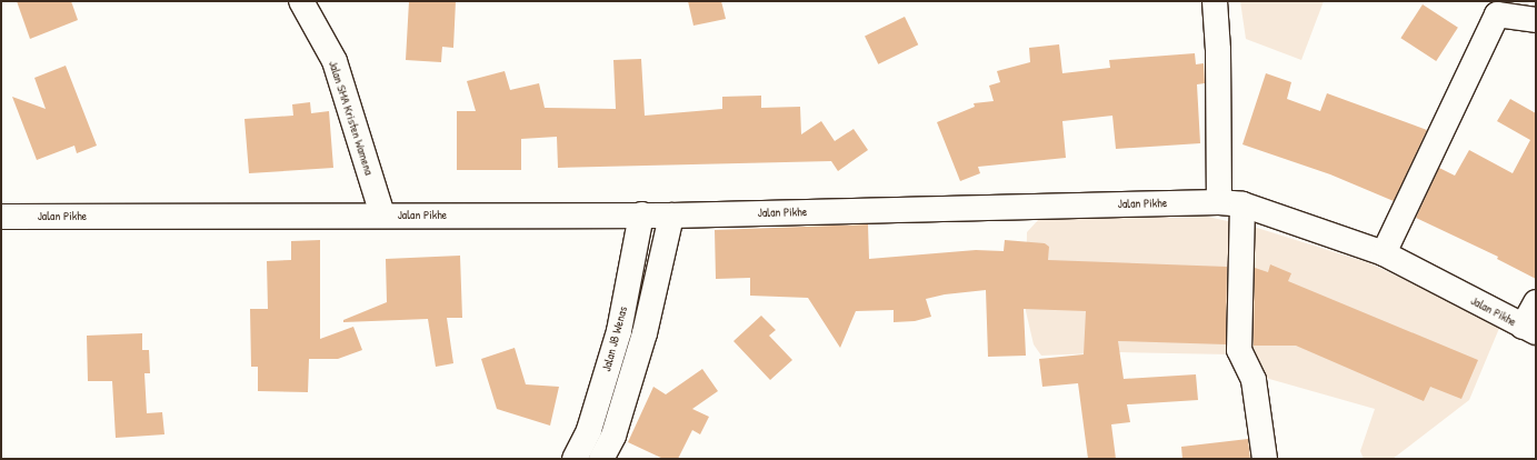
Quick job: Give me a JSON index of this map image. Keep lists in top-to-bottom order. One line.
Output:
{"streets":{"main road":["Jalan SMA Kristen Wamena","Jalan Pikhe","Jalan JB Wenas"]},"crossings":[["Jalan SMA Kristen Wamena","Jalan Pikhe"],["Jalan Pikhe","Jalan JB Wenas"]]}
